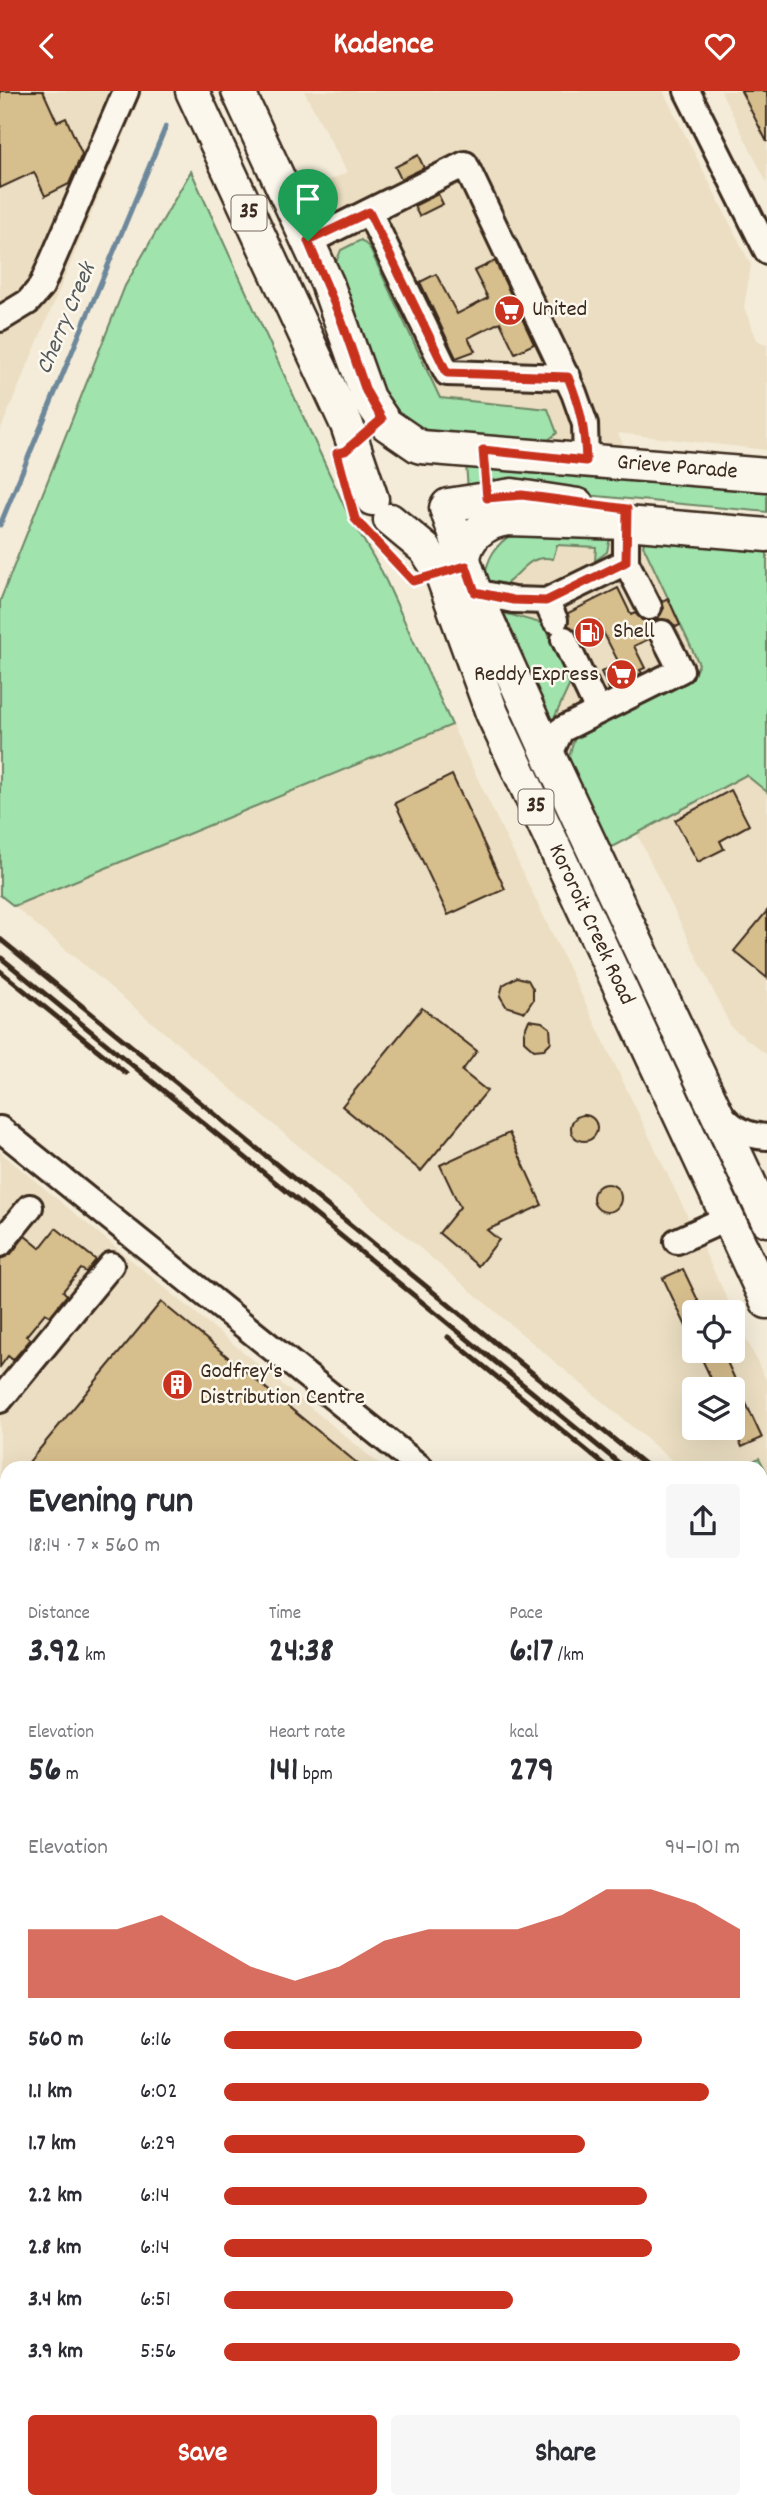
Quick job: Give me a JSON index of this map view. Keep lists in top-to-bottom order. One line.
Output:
{"streets":{"main road":["35","Grieve Parade","Kororoit Creek Road"]},"crossings":[["35","Grieve Parade"],["35","Kororoit Creek Road"],["Grieve Parade","Kororoit Creek Road"]],"water":["Cherry Creek"],"places":{"supermarket":["United","Reddy Express"],"fuel station":["Shell"],"building":["Godfrey's Distribution Centre"]},"page":{"header":"Kadence","heading":["Evening run","18:14 · 7 × 560 m"],"stats":[["Distance","3.92 km"],["Time","24:38"],["Pace","6:17 /km"],["Elevation","56 m"],["Heart rate","141 bpm"],["kcal","279"]],"chart":["Elevation","94–101 m"],"list":[{"name":"560 m","note":"6:16"},{"name":"1.1 km","note":"6:02"},{"name":"1.7 km","note":"6:29"},{"name":"2.2 km","note":"6:14"},{"name":"2.8 km","note":"6:14"},{"name":"3.4 km","note":"6:51"},{"name":"3.9 km","note":"5:56"}],"buttons":["Save","Share"]}}
